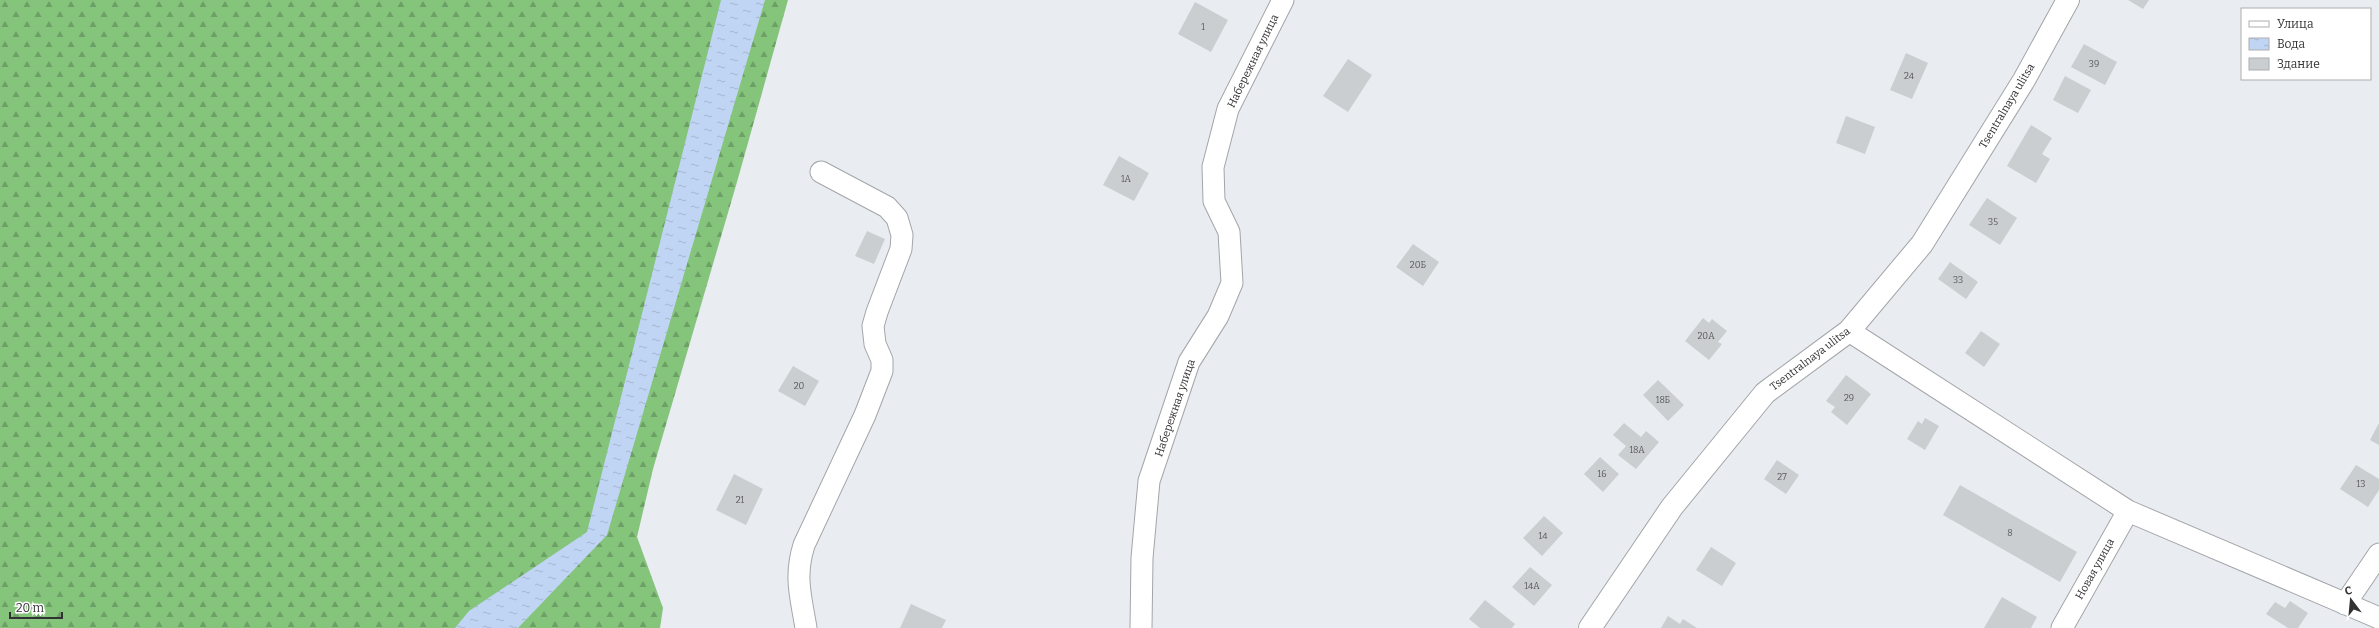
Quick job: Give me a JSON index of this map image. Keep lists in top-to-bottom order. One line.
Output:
{"streets":{"street":["Набережная улица","Tsentralnaya ulitsa","Новая улица"]},"house_numbers":["1","39","24","1А","35","20Б","33","20А","20","29","18Б","18А","16","27","13","21","8","14","14А"],"legend":["Улица","Вода","Здание"],"scale_bar":"20 m","north":"top"}
